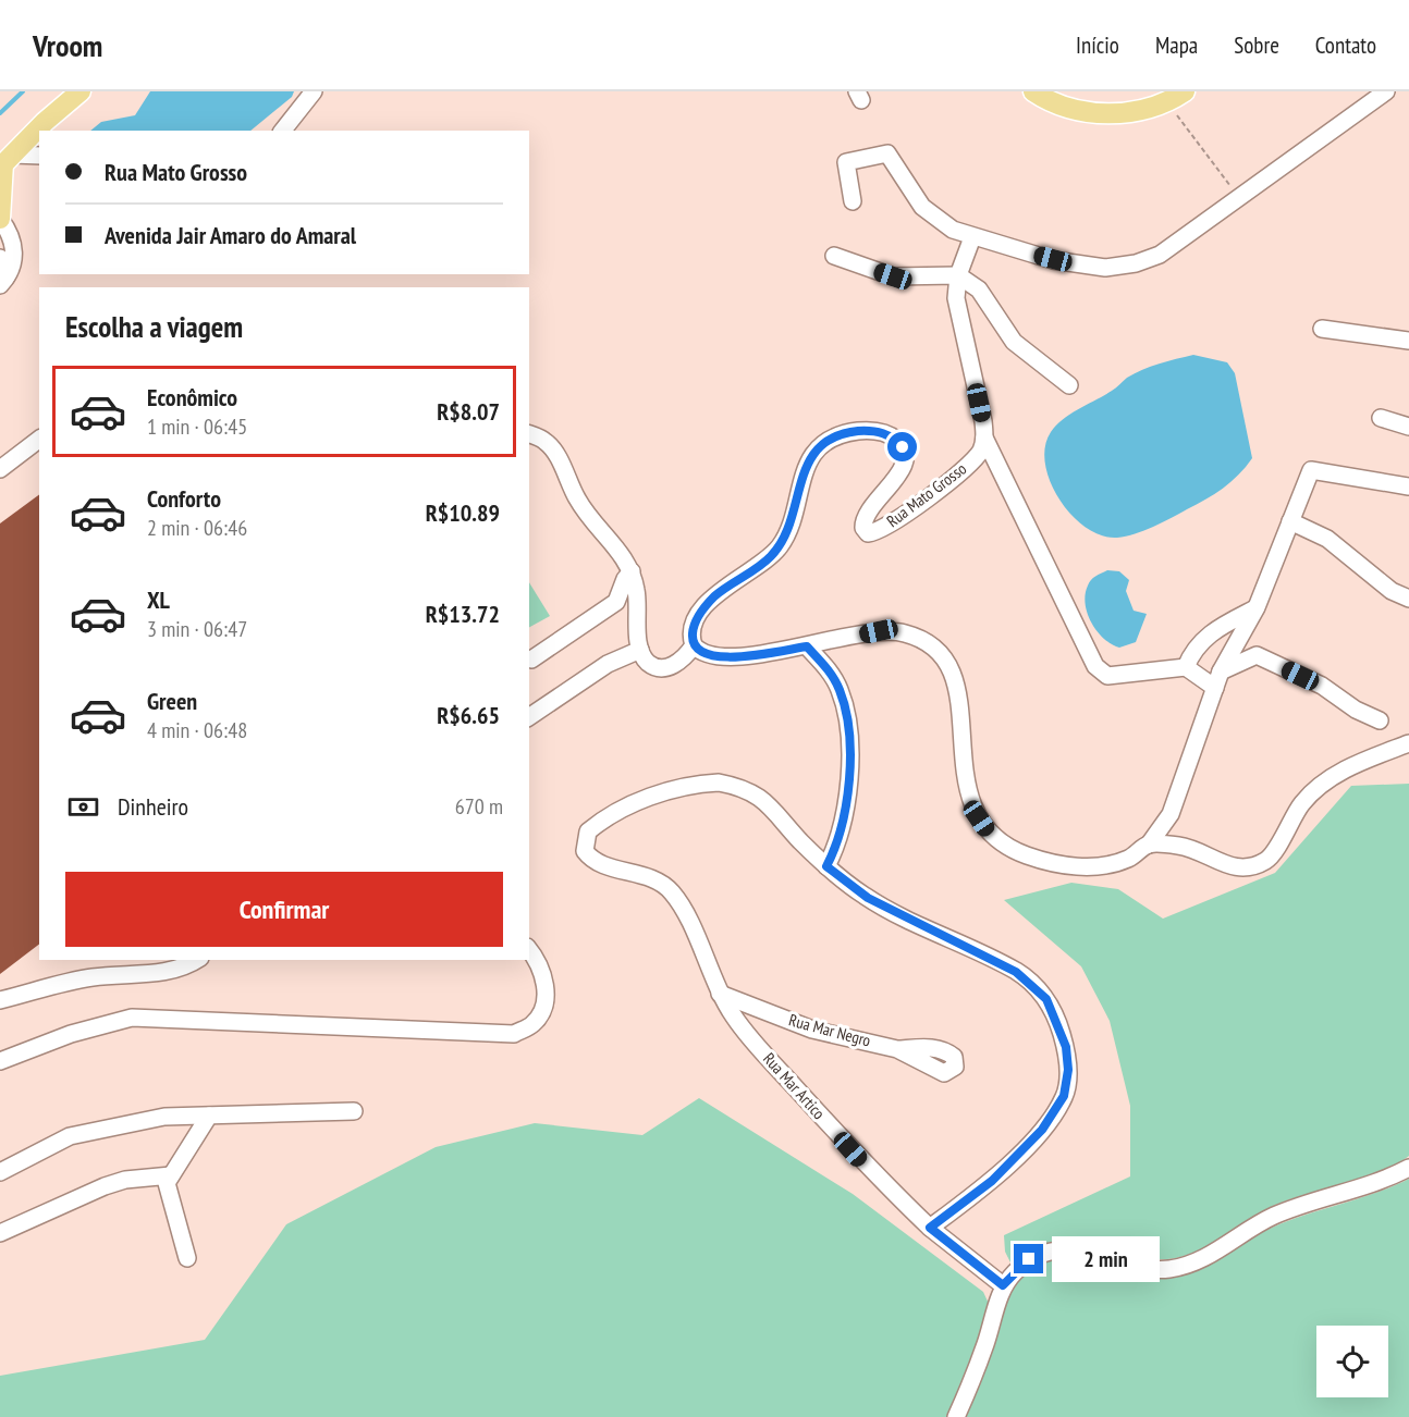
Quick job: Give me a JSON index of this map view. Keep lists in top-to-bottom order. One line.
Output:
{"streets":{"street":["Rua Mato Grosso","Rua Mar Negro","Rua Mar Artico"]},"crossings":[["Rua Mar Negro","Rua Mar Artico"]],"page":{"header":"Vroom","nav":["Início","Mapa","Sobre","Contato"],"banner":["Rua Mato Grosso","Avenida Jair Amaro do Amaral"],"heading":"Escolha a viagem","list":[{"name":"Econômico","note":"1 min · 06:45","value":"R$8.07"},{"name":"Conforto","note":"2 min · 06:46","value":"R$10.89"},{"name":"XL","note":"3 min · 06:47","value":"R$13.72"},{"name":"Green","note":"4 min · 06:48","value":"R$6.65"}],"pay":["Dinheiro","670 m"],"buttons":"Confirmar","bubble":"2 min"}}
